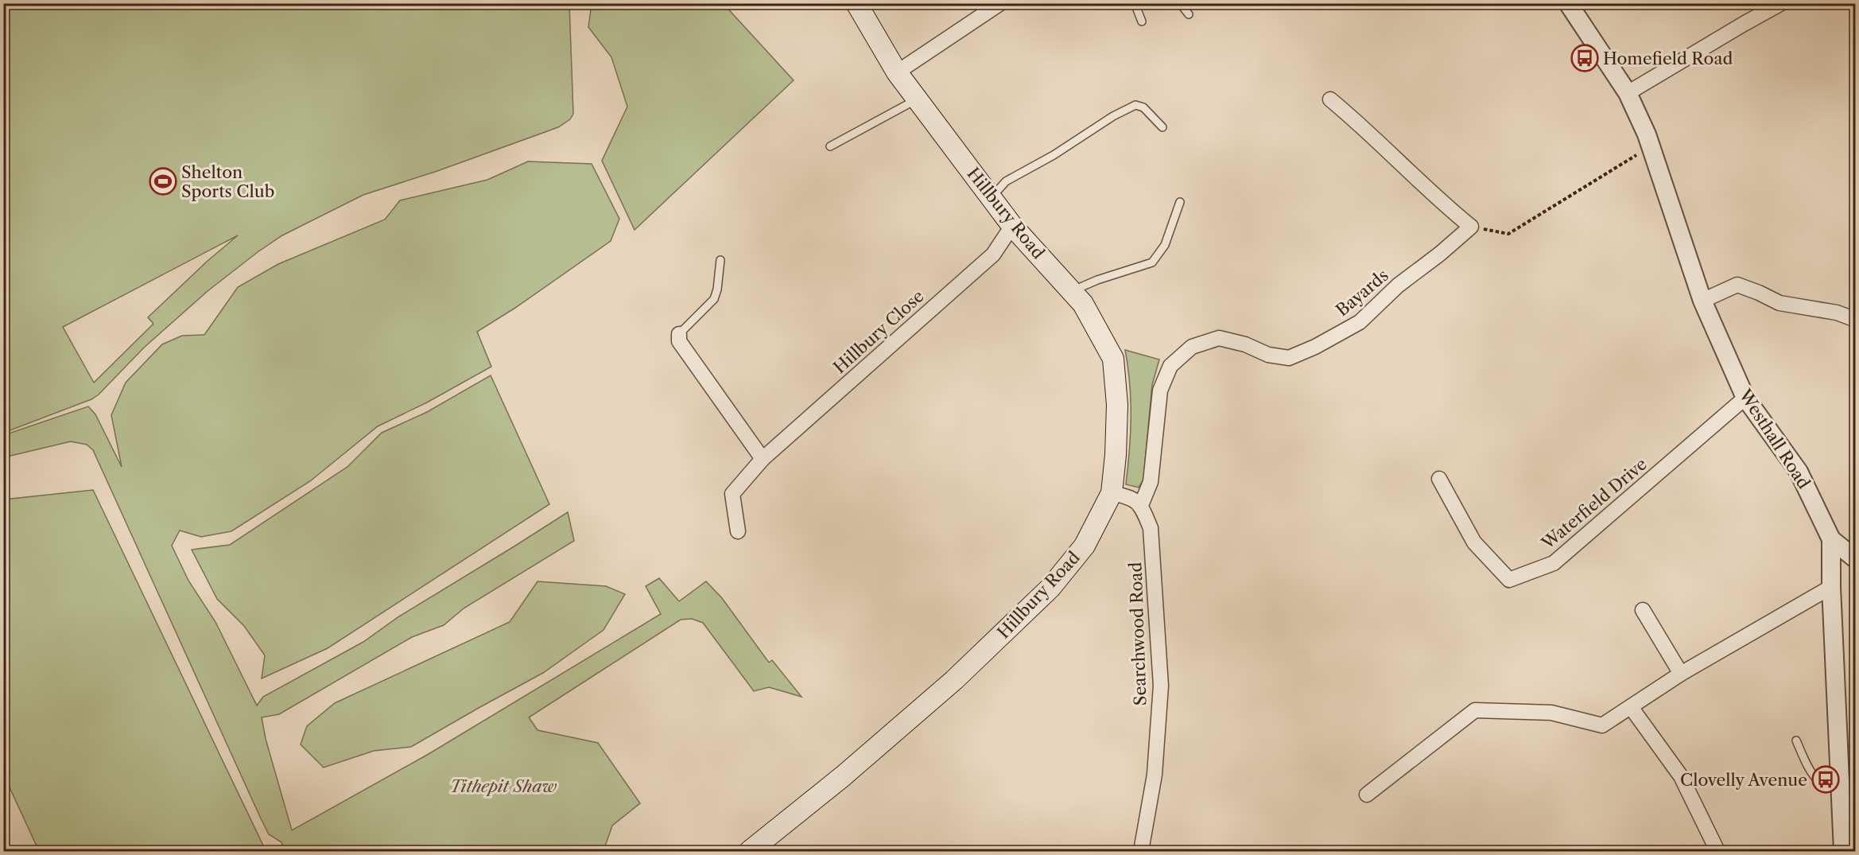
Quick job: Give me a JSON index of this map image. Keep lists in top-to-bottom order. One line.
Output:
{"streets":{"main road":["Hillbury Road"],"street":["Bayards","Hillbury Close","Westhall Road","Waterfield Drive","Searchwood Road"]},"crossings":[["Hillbury Road","Hillbury Close"],["Bayards","Searchwood Road"],["Westhall Road","Waterfield Drive"]],"parks":["Tithepit Shaw"],"places":{"bus stop":["Homefield Road","Clovelly Avenue"],"sports":["Shelton Sports Club"]}}
